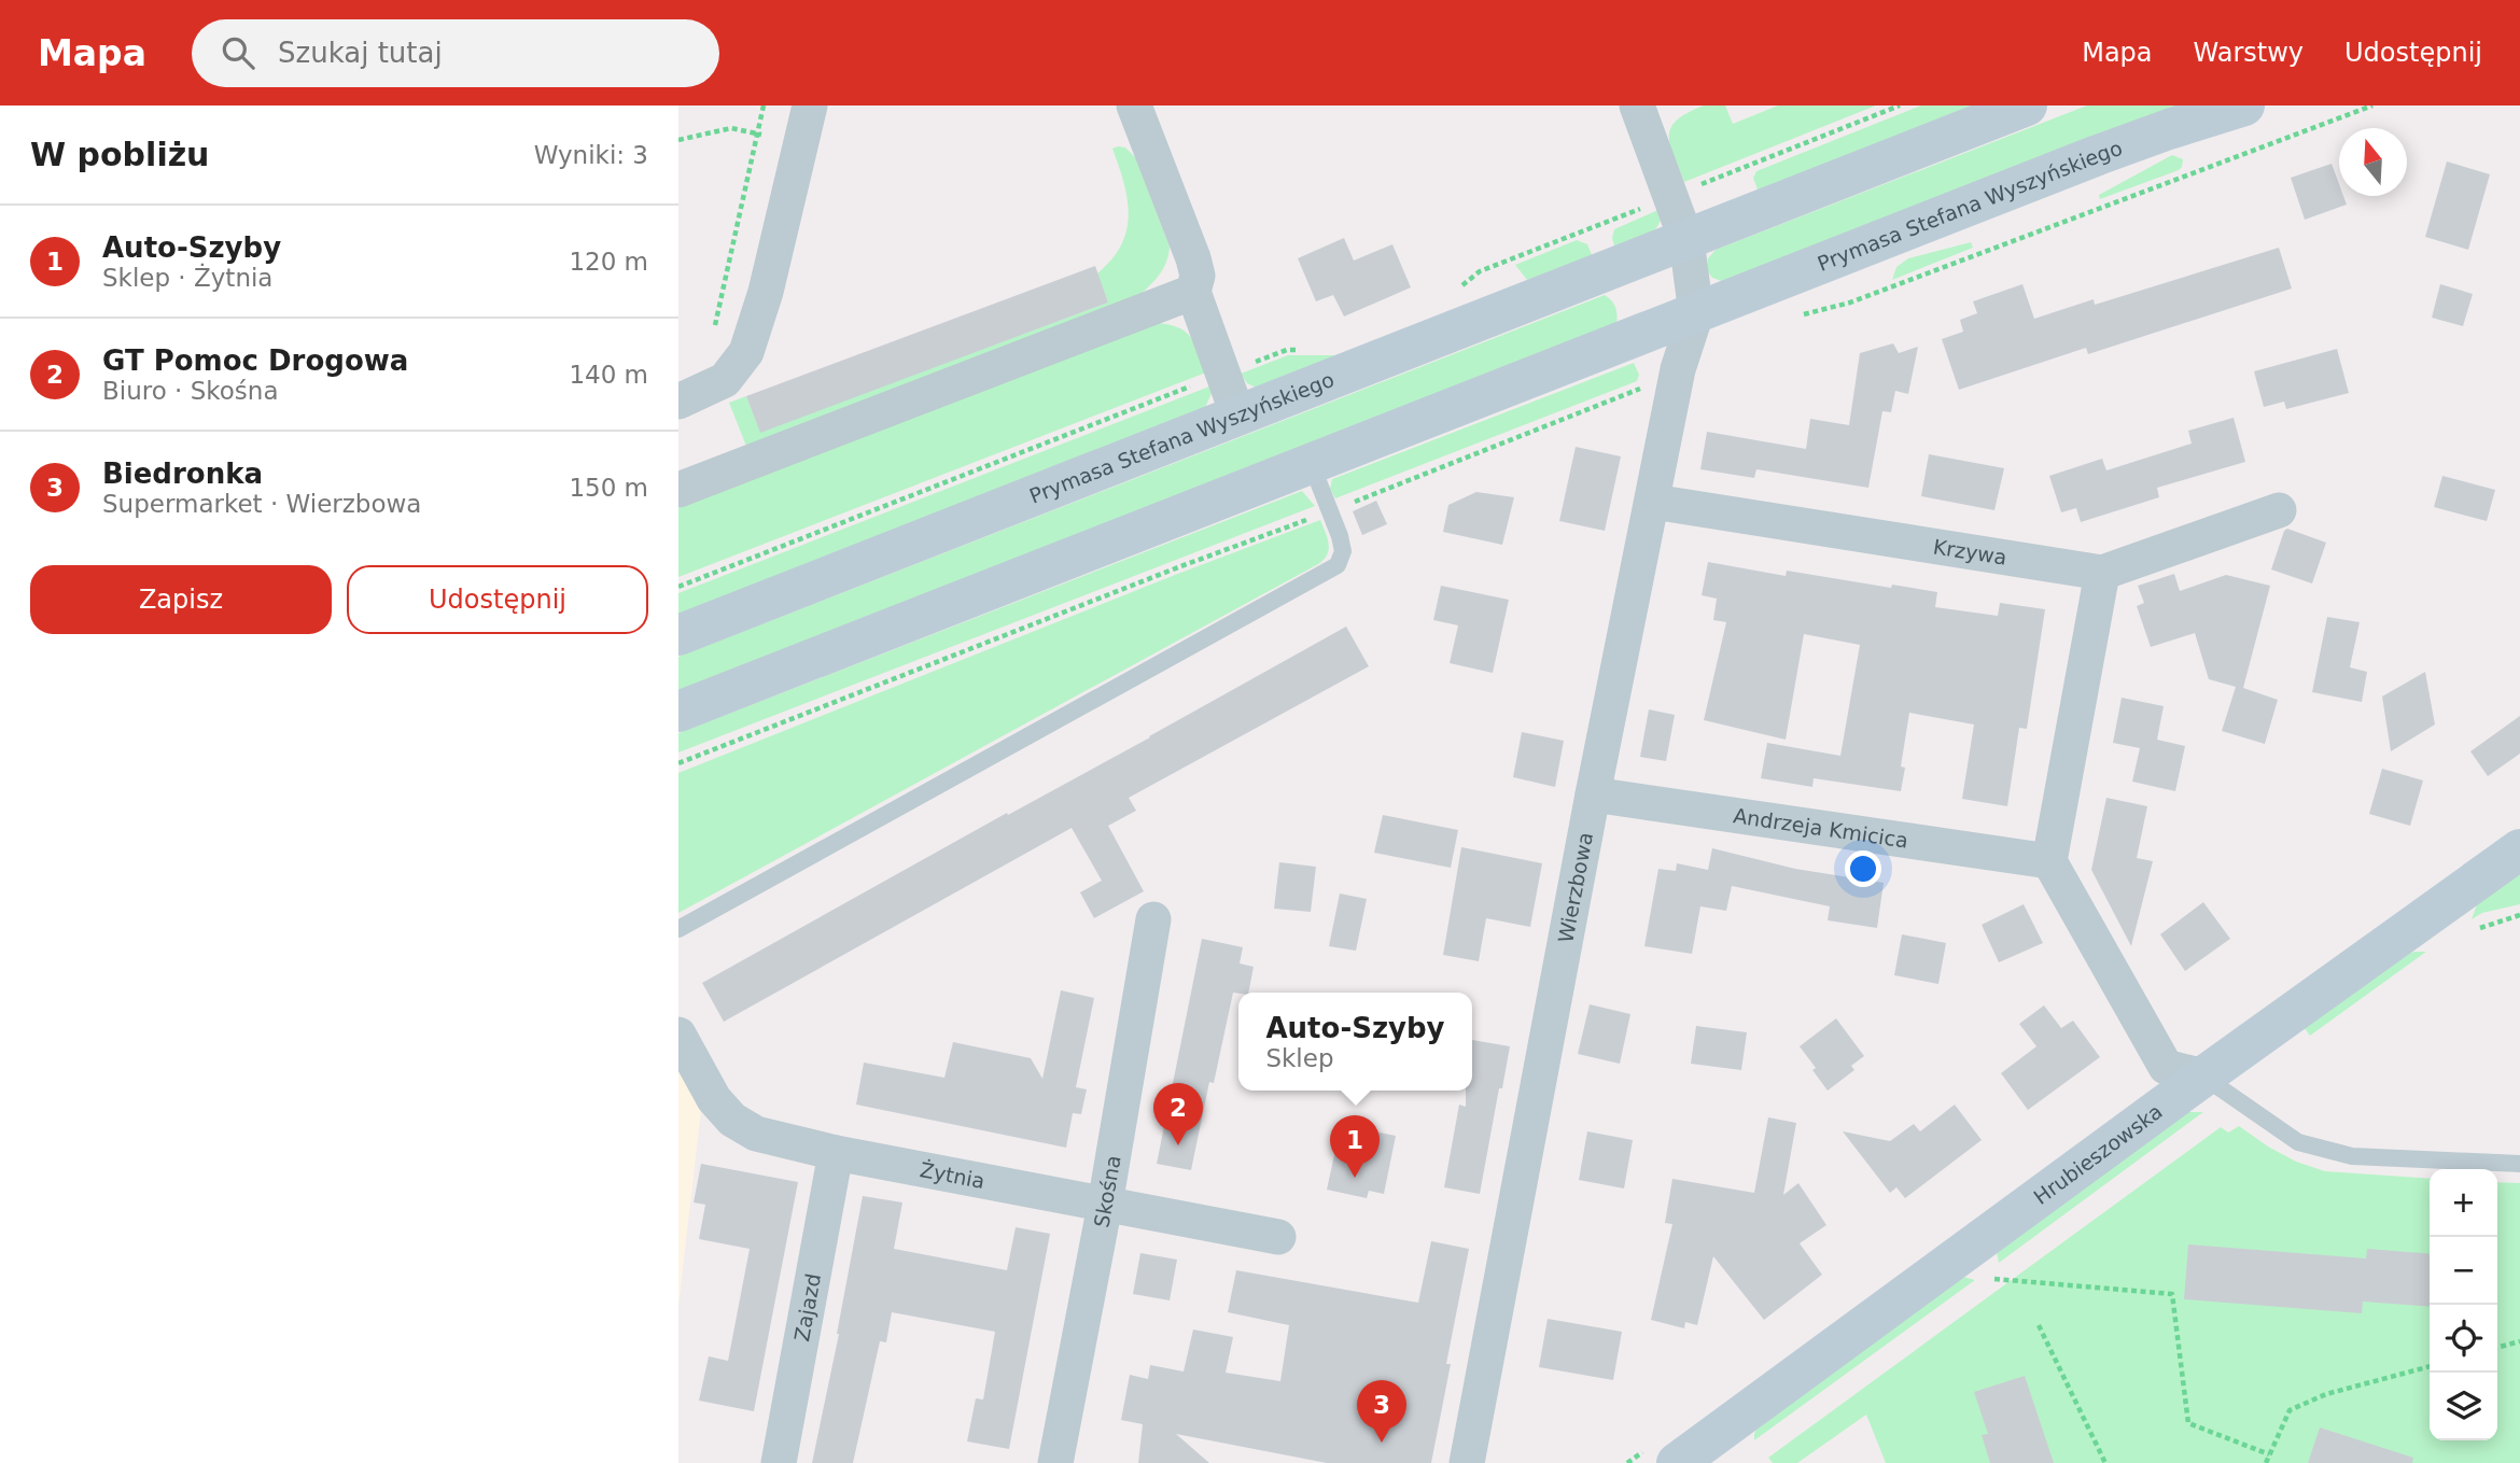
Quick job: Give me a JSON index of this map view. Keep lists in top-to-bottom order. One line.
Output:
{"streets":{"main road":["Prymasa Stefana Wyszyńskiego","Hrubieszowska"],"street":["Krzywa","Andrzeja Kmicica","Wierzbowa","Żytnia","Skośna","Zajazd"]},"crossings":[["Prymasa Stefana Wyszyńskiego","Wierzbowa"],["Krzywa","Wierzbowa"],["Andrzeja Kmicica","Wierzbowa"],["Żytnia","Skośna"],["Żytnia","Zajazd"]],"north":"top","page":{"header":"Mapa","search":"Szukaj tutaj","nav":["Mapa","Warstwy","Udostępnij"],"heading":["W pobliżu","Wyniki: 3"],"list":[{"mark":"1","name":"Auto-Szyby","note":"Sklep · Żytnia","value":"120 m"},{"mark":"2","name":"GT Pomoc Drogowa","note":"Biuro · Skośna","value":"140 m"},{"mark":"3","name":"Biedronka","note":"Supermarket · Wierzbowa","value":"150 m"}],"buttons":["Zapisz","Udostępnij"],"popup":["Auto-Szyby","Sklep"],"pins":["2","1","3"],"map_buttons":["+","−"]}}
